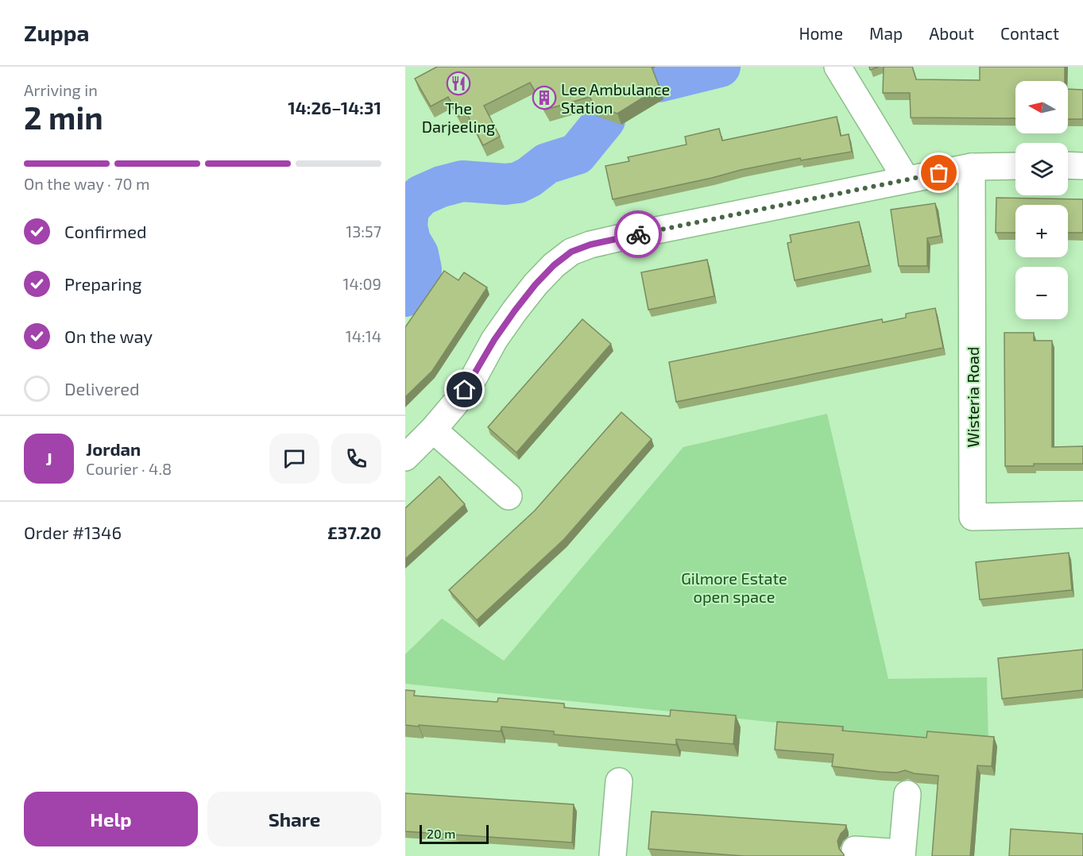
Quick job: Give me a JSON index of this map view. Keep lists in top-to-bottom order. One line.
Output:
{"streets":{"street":["Wisteria Road"]},"parks":["Gilmore Estate open space"],"places":{"restaurant":["The Darjeeling"],"building":["Lee Ambulance Station"]},"scale_bar":"20 m","north":"left","page":{"header":"Zuppa","nav":["Home","Map","About","Contact"],"heading":["2 min","Arriving in","14:26–14:31"],"panel":["Jordan","Courier · 4.8","Order #1346","£37.20"],"map_buttons":["+","−"],"bar":"On the way · 70 m","list":[["Confirmed","13:57"],["Preparing","14:09"],["On the way","14:14"],"Delivered"],"round":"J","buttons":["Help","Share"],"scale":"20 m"}}
